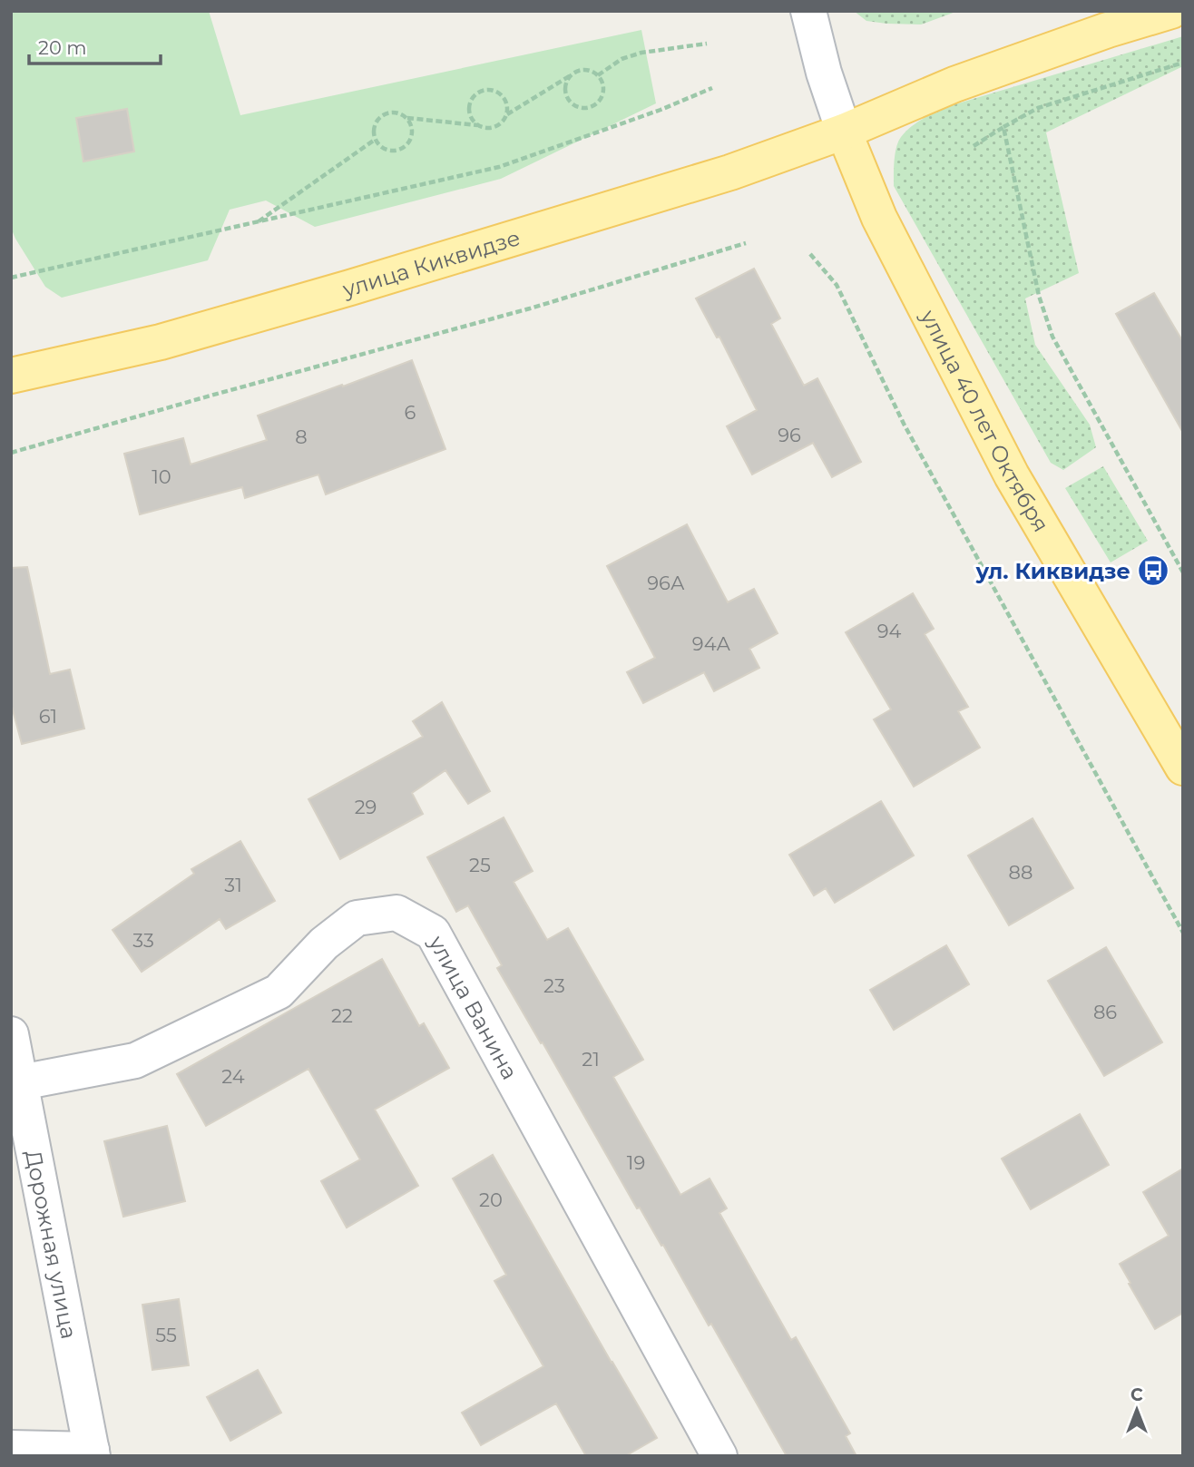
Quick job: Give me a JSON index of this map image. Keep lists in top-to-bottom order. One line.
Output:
{"streets":{"main road":["улица Киквидзе","улица 40 лет Октября"],"street":["улица Ванина","Дорожная улица"]},"crossings":[["улица Киквидзе","улица 40 лет Октября"],["улица Ванина","Дорожная улица"]],"places":{"bus stop":["ул. Киквидзе"]},"house_numbers":["6","96","8","10","96А","94","94А","61","29","25","88","31","33","23","86","22","21","24","19","20","55"],"scale_bar":"20 m","north":"top"}
